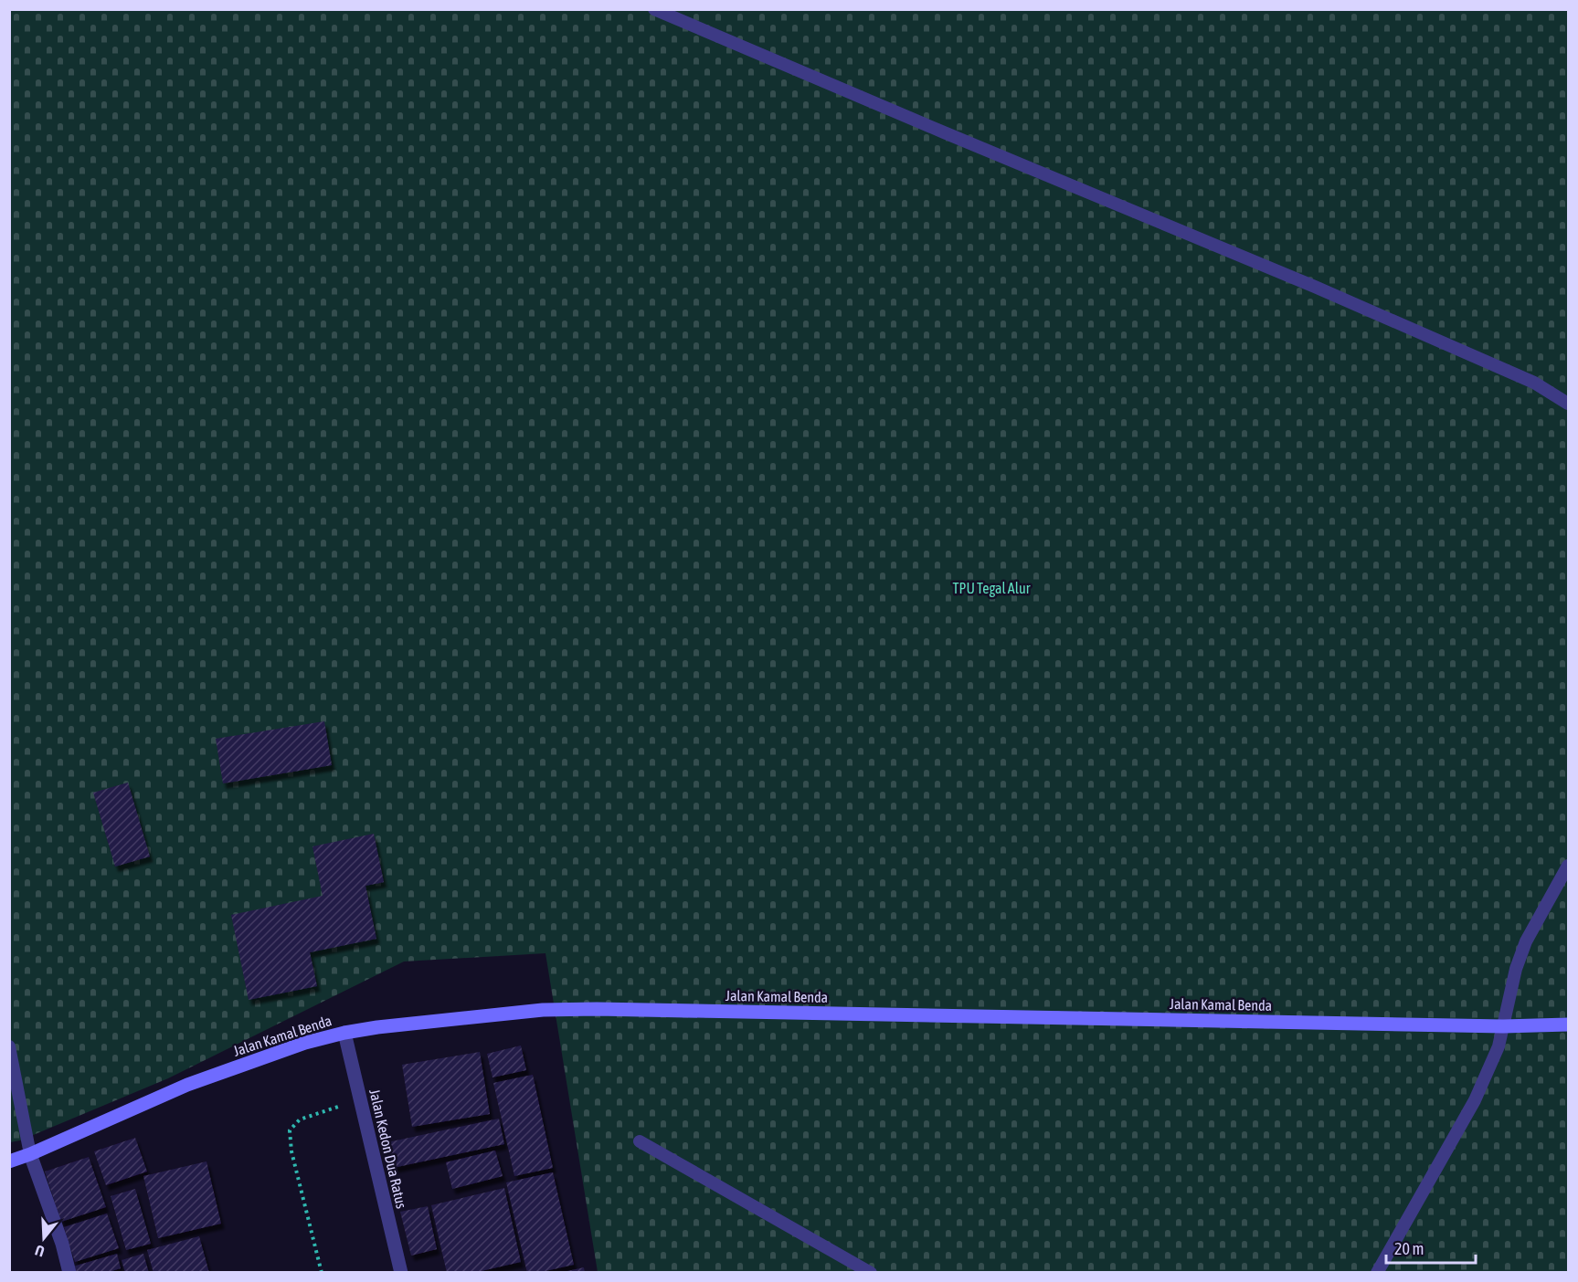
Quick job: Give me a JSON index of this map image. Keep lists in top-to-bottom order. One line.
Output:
{"streets":{"main road":["Jalan Kamal Benda"],"street":["Jalan Kedon Dua Ratus"]},"crossings":[["Jalan Kamal Benda","Jalan Kedon Dua Ratus"]],"parks":["TPU Tegal Alur"],"scale_bar":"20 m","north":"bottom"}
